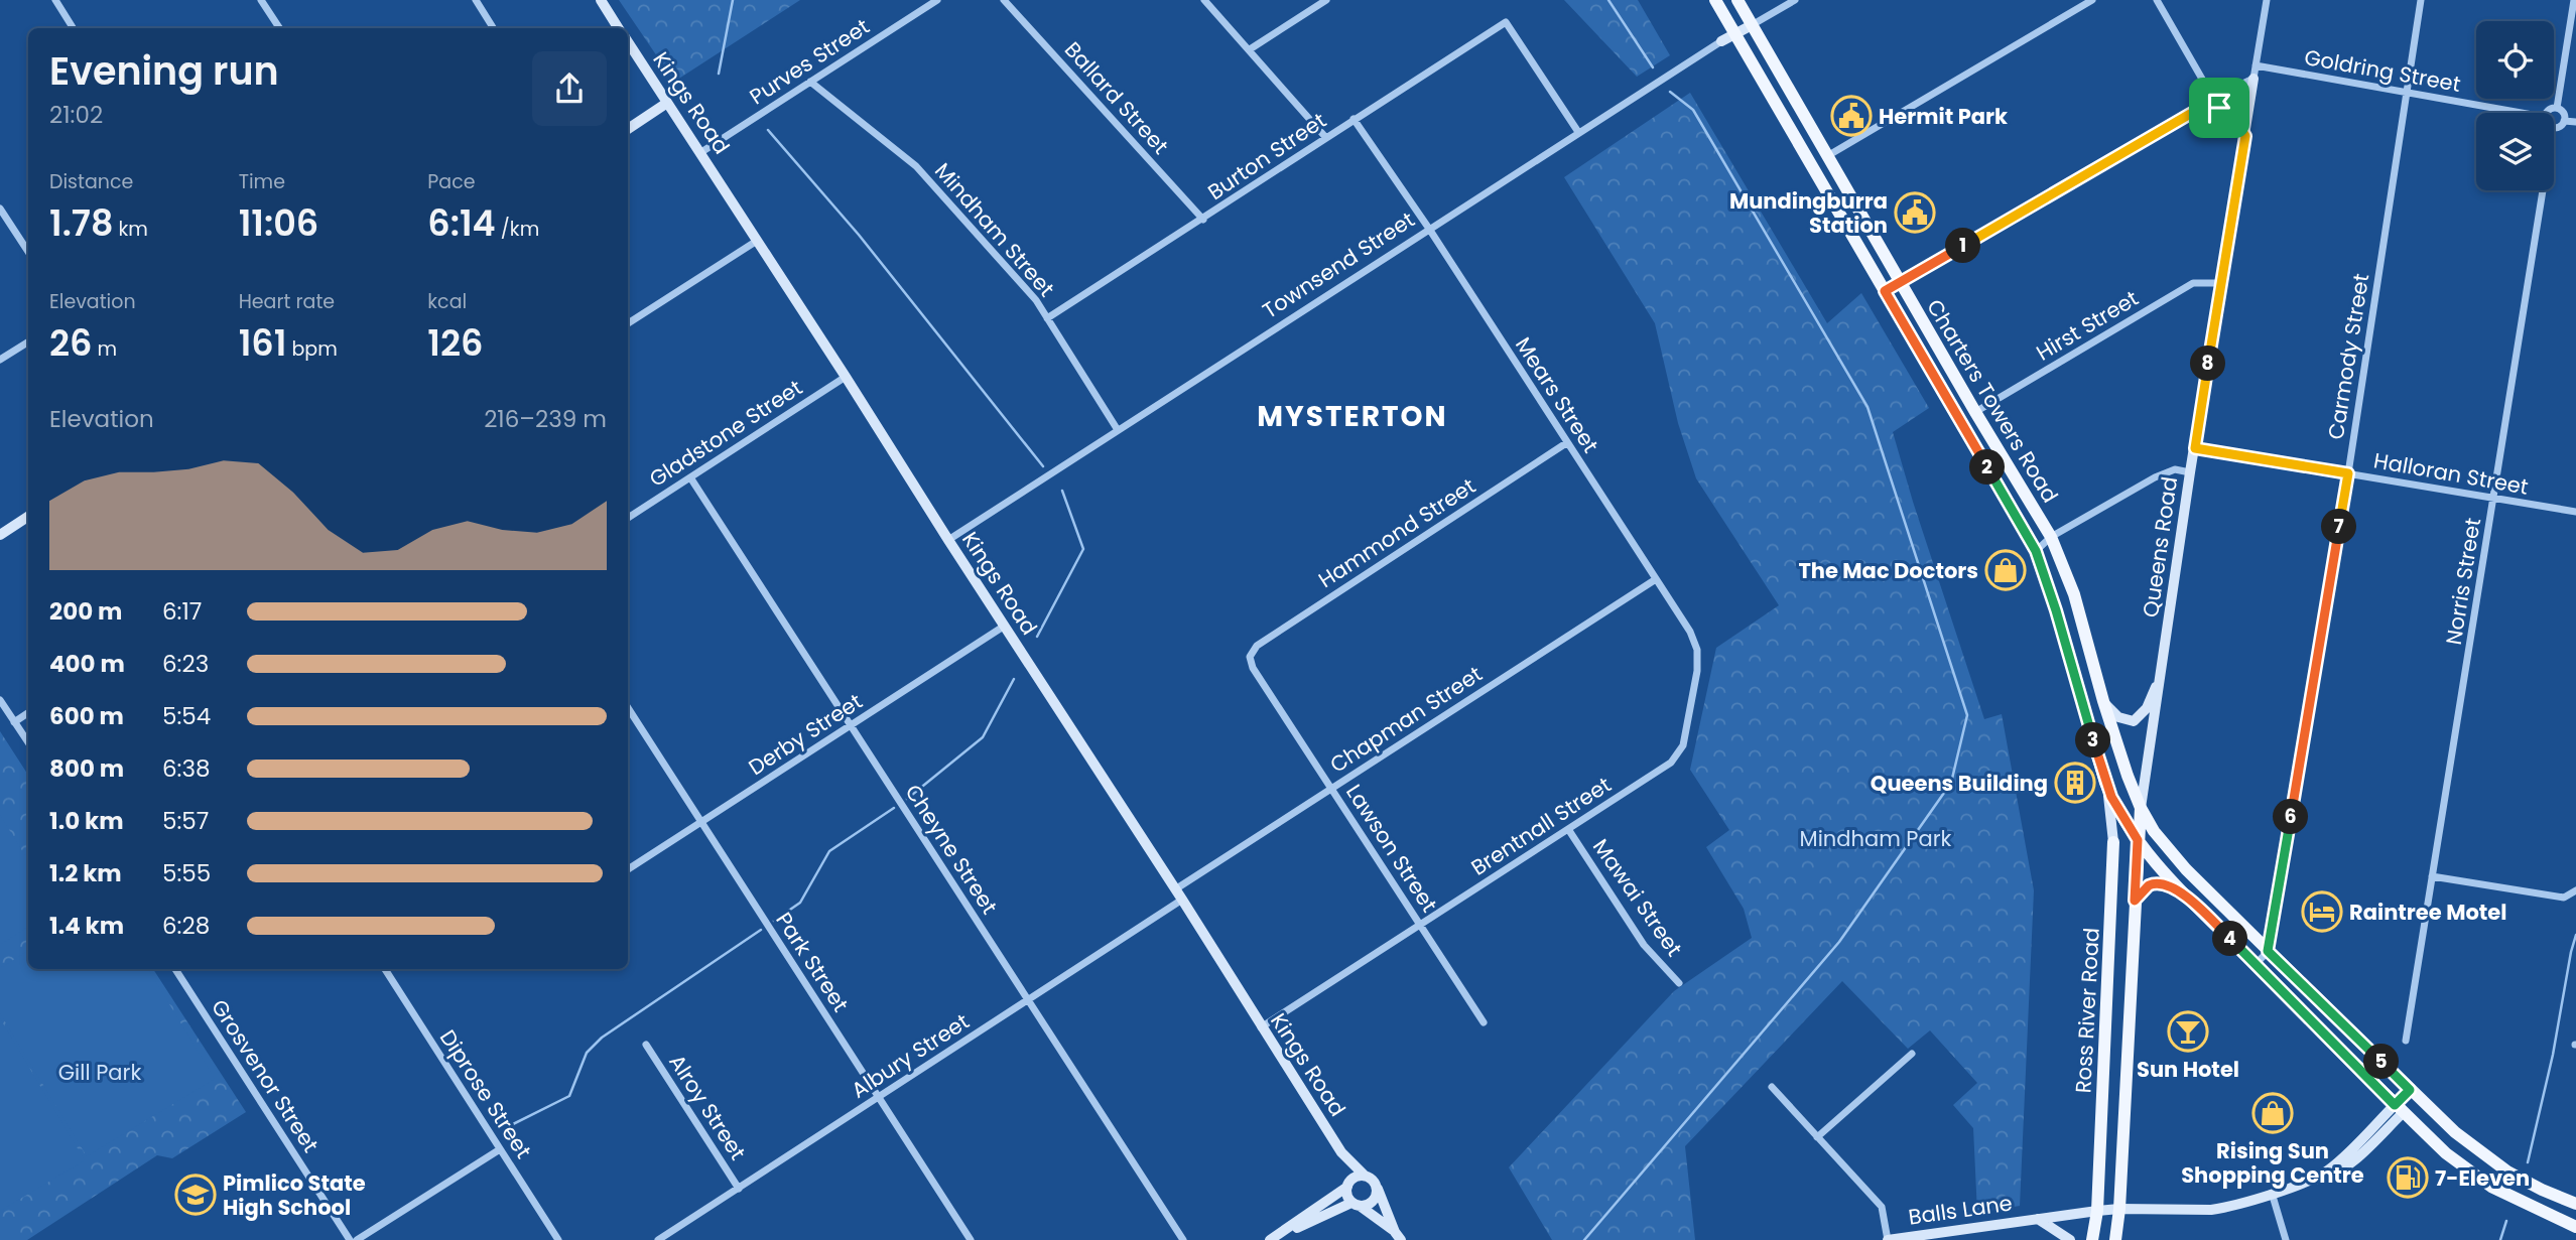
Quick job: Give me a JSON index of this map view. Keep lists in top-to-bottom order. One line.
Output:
{"streets":{"main road":["Kings Road","Townsend Street","Charters Towers Road","Queens Road","Ross River Road","Balls Lane"],"street":["Purves Street","Goldring Street","Ballard Street","Burton Street","Mindham Street","Hirst Street","Carmody Street","Mears Street","Gladstone Street","Halloran Street","Hammond Street","Norris Street","Chapman Street","Derby Street","Brentnall Street","Lawson Street","Cheyne Street","Mawai Street","Park Street","Albury Street","Grosvenor Street","Diprose Street","Alroy Street"]},"crossings":[["Purves Street","Kings Road"],["Purves Street","Mindham Street"],["Goldring Street","Carmody Street"],["Goldring Street","Queens Road"],["Ballard Street","Burton Street"],["Kings Road","Townsend Street"],["Kings Road","Gladstone Street"],["Kings Road","Chapman Street"],["Kings Road","Derby Street"],["Kings Road","Brentnall Street"],["Kings Road","Albury Street"],["Burton Street","Mindham Street"],["Burton Street","Townsend Street"],["Burton Street","Mears Street"],["Mindham Street","Townsend Street"],["Townsend Street","Mears Street"],["Townsend Street","Charters Towers Road"],["Hirst Street","Charters Towers Road"],["Hirst Street","Queens Road"],["Carmody Street","Charters Towers Road"],["Carmody Street","Halloran Street"],["Mears Street","Hammond Street"],["Mears Street","Chapman Street"],["Mears Street","Brentnall Street"],["Charters Towers Road","Queens Road"],["Charters Towers Road","Ross River Road"],["Charters Towers Road","Balls Lane"],["Gladstone Street","Cheyne Street"],["Halloran Street","Queens Road"],["Halloran Street","Norris Street"],["Hammond Street","Lawson Street"],["Queens Road","Ross River Road"],["Chapman Street","Brentnall Street"],["Chapman Street","Lawson Street"],["Derby Street","Cheyne Street"],["Derby Street","Park Street"],["Brentnall Street","Lawson Street"],["Brentnall Street","Mawai Street"],["Cheyne Street","Albury Street"],["Park Street","Albury Street"],["Ross River Road","Balls Lane"],["Albury Street","Alroy Street"]],"districts":["MYSTERTON"],"parks":["Mindham Park","Gill Park"],"places":{"public building":["Hermit Park","Mundingburra Station"],"shop":["The Mac Doctors","Rising Sun Shopping Centre"],"building":["Queens Building"],"hotel":["Raintree Motel"],"bar":["Sun Hotel"],"fuel station":["7-Eleven"],"school or university":["Pimlico State High School"]},"page":{"heading":["Evening run","21:02"],"stats":[["Distance","1.78 km"],["Time","11:06"],["Pace","6:14 /km"],["Elevation","26 m"],["Heart rate","161 bpm"],["kcal","126"]],"pins":["1","8","2","7","3","6","4","5"],"chart":["Elevation","216–239 m"],"list":[{"name":"200 m","note":"6:17"},{"name":"400 m","note":"6:23"},{"name":"600 m","note":"5:54"},{"name":"800 m","note":"6:38"},{"name":"1.0 km","note":"5:57"},{"name":"1.2 km","note":"5:55"},{"name":"1.4 km","note":"6:28"}]}}
